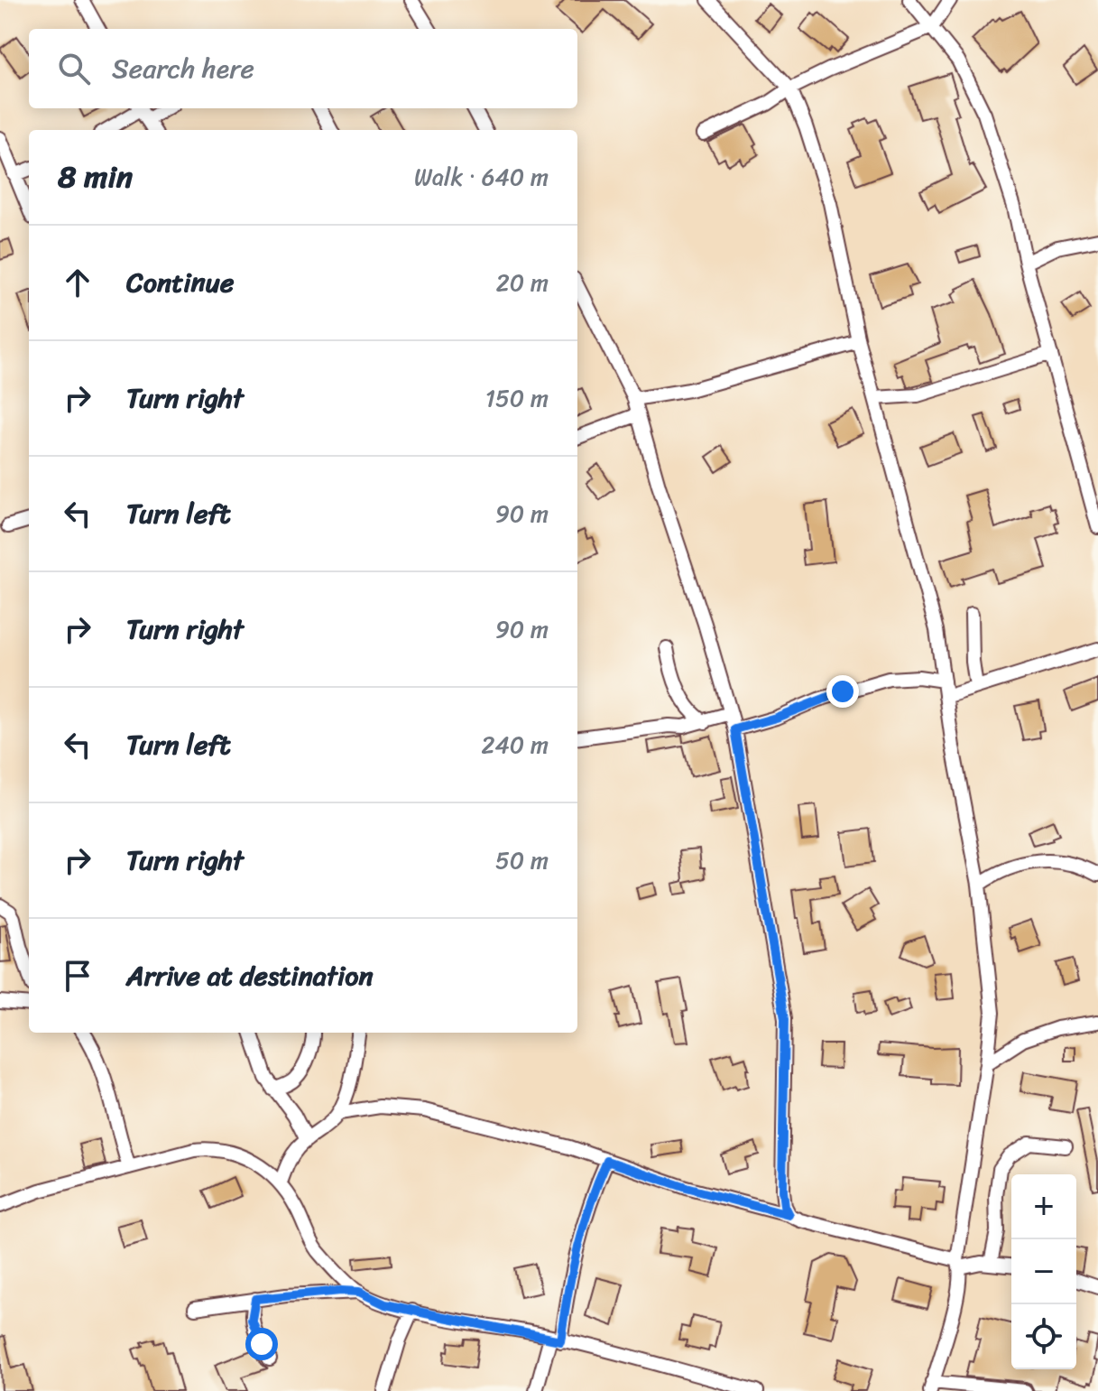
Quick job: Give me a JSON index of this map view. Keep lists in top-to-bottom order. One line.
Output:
{"page":{"search":"Search here","heading":["8 min","Walk · 640 m"],"list":[["Continue","20 m"],["Turn right","150 m"],["Turn left","90 m"],["Turn right","90 m"],["Turn left","240 m"],["Turn right","50 m"],"Arrive at destination"],"map_buttons":["+","−"]}}
